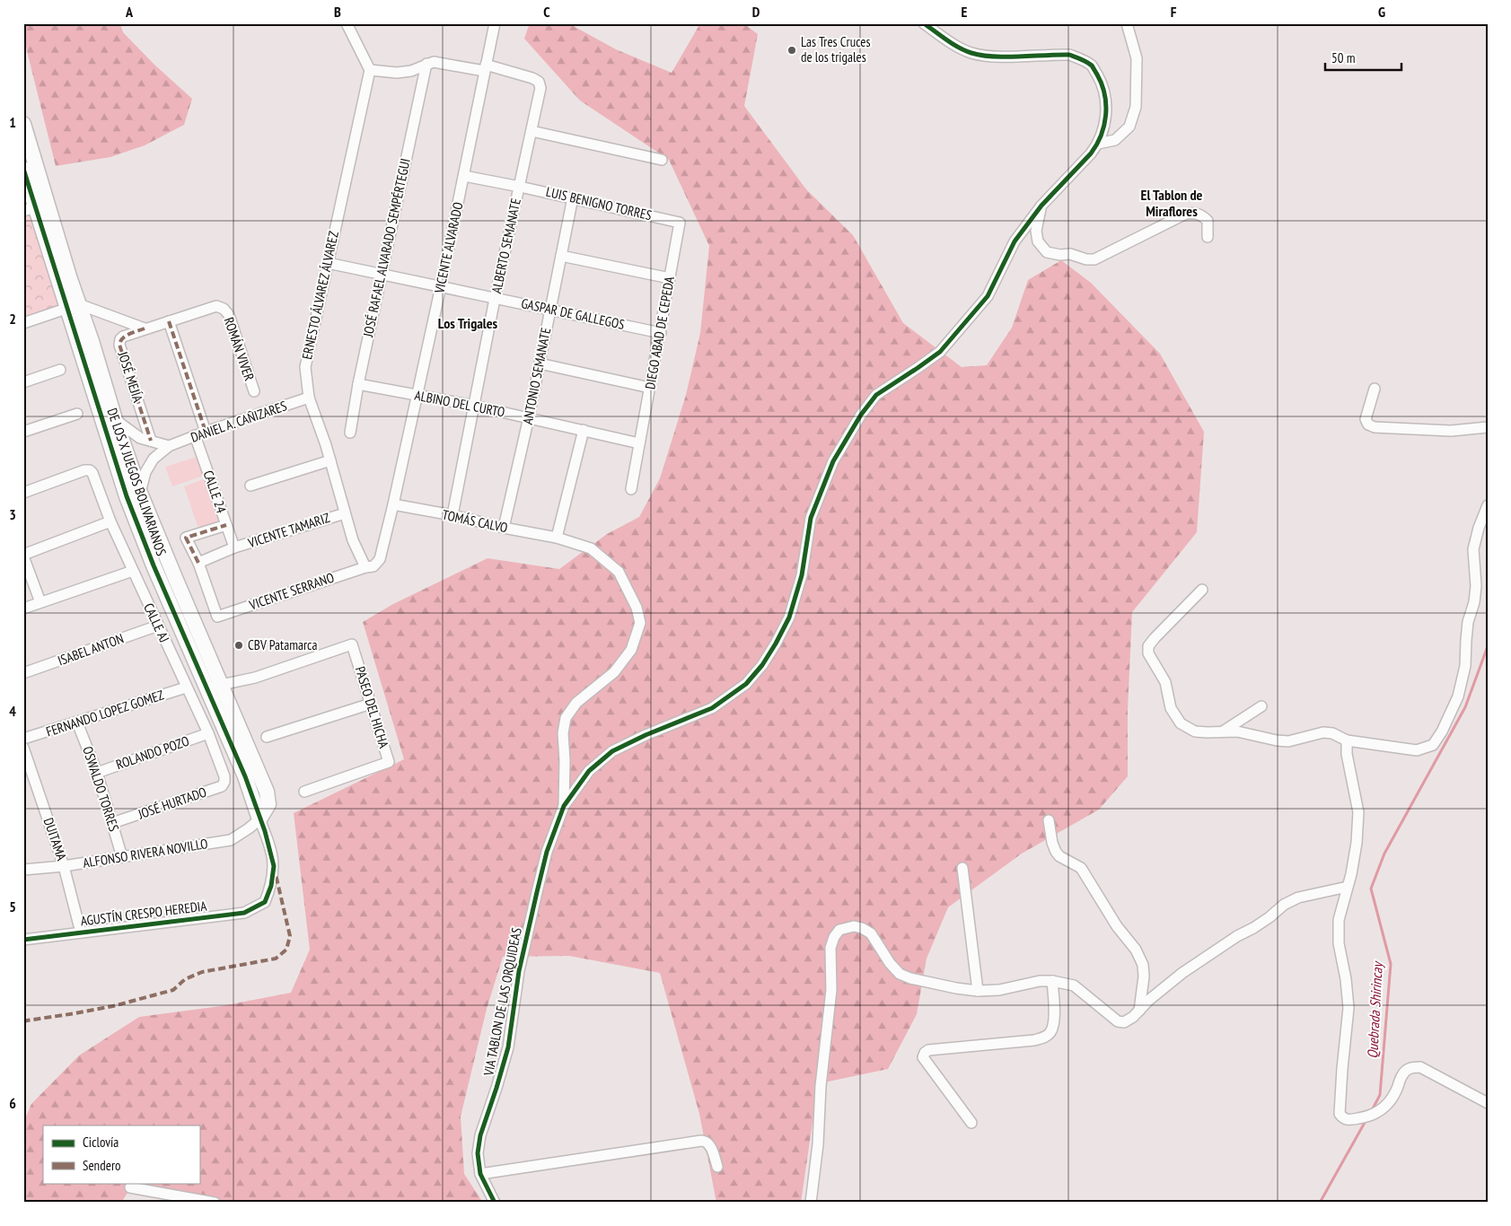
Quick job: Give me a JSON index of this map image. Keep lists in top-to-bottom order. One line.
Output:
{"streets":{"street":["LUIS BENIGNO TORRES","ALBERTO SEMANATE","JOSÉ RAFAEL ALVARADO SEMPÉRTEGUI","VICENTE ALVARADO","ERNESTO ÁLVAREZ ÁLVAREZ","GASPAR DE GALLEGOS","DIEGO ABAD DE CEPEDA","ROMÁN VIVER","ANTONIO SEMANATE","JOSÉ MEJÍA","ALBINO DEL CURTO","DANIEL A. CAÑIZARES","DE LOS X JUEGOS BOLIVARIANOS","CALLE 24","TOMÁS CALVO","VICENTE TAMARIZ","VICENTE SERRANO","CALLE AJ","ISABEL ANTON","PASEO DEL HICHA","FERNANDO LOPEZ GOMEZ","ROLANDO POZO","OSWALDO TORRES","JOSÉ HURTADO","DUITAMA","ALFONSO RIVERA NOVILLO","AGUSTÍN CRESPO HEREDIA","VIA TABLON DE LAS ORQUIDEAS"]},"crossings":[["LUIS BENIGNO TORRES","ALBERTO SEMANATE"],["LUIS BENIGNO TORRES","VICENTE ALVARADO"],["LUIS BENIGNO TORRES","DIEGO ABAD DE CEPEDA"],["LUIS BENIGNO TORRES","ANTONIO SEMANATE"],["ALBERTO SEMANATE","VICENTE ALVARADO"],["ALBERTO SEMANATE","GASPAR DE GALLEGOS"],["ALBERTO SEMANATE","ALBINO DEL CURTO"],["ALBERTO SEMANATE","TOMÁS CALVO"],["JOSÉ RAFAEL ALVARADO SEMPÉRTEGUI","GASPAR DE GALLEGOS"],["JOSÉ RAFAEL ALVARADO SEMPÉRTEGUI","ALBINO DEL CURTO"],["VICENTE ALVARADO","ERNESTO ÁLVAREZ ÁLVAREZ"],["VICENTE ALVARADO","GASPAR DE GALLEGOS"],["VICENTE ALVARADO","ALBINO DEL CURTO"],["VICENTE ALVARADO","TOMÁS CALVO"],["VICENTE ALVARADO","VICENTE SERRANO"],["ERNESTO ÁLVAREZ ÁLVAREZ","GASPAR DE GALLEGOS"],["ERNESTO ÁLVAREZ ÁLVAREZ","DANIEL A. CAÑIZARES"],["ERNESTO ÁLVAREZ ÁLVAREZ","VICENTE TAMARIZ"],["ERNESTO ÁLVAREZ ÁLVAREZ","VICENTE SERRANO"],["GASPAR DE GALLEGOS","DIEGO ABAD DE CEPEDA"],["GASPAR DE GALLEGOS","ANTONIO SEMANATE"],["DIEGO ABAD DE CEPEDA","ALBINO DEL CURTO"],["ROMÁN VIVER","JOSÉ MEJÍA"],["ANTONIO SEMANATE","ALBINO DEL CURTO"],["ANTONIO SEMANATE","TOMÁS CALVO"],["DANIEL A. CAÑIZARES","DE LOS X JUEGOS BOLIVARIANOS"],["DANIEL A. CAÑIZARES","CALLE 24"],["DE LOS X JUEGOS BOLIVARIANOS","PASEO DEL HICHA"],["DE LOS X JUEGOS BOLIVARIANOS","ALFONSO RIVERA NOVILLO"],["DE LOS X JUEGOS BOLIVARIANOS","AGUSTÍN CRESPO HEREDIA"],["CALLE 24","VICENTE TAMARIZ"],["TOMÁS CALVO","VIA TABLON DE LAS ORQUIDEAS"],["VICENTE TAMARIZ","VICENTE SERRANO"],["CALLE AJ","ISABEL ANTON"],["CALLE AJ","FERNANDO LOPEZ GOMEZ"],["CALLE AJ","ROLANDO POZO"],["CALLE AJ","JOSÉ HURTADO"],["FERNANDO LOPEZ GOMEZ","OSWALDO TORRES"],["ROLANDO POZO","OSWALDO TORRES"],["OSWALDO TORRES","JOSÉ HURTADO"],["OSWALDO TORRES","ALFONSO RIVERA NOVILLO"],["DUITAMA","ALFONSO RIVERA NOVILLO"],["DUITAMA","AGUSTÍN CRESPO HEREDIA"],["ALFONSO RIVERA NOVILLO","AGUSTÍN CRESPO HEREDIA"]],"districts":["El Tablon de Miraflores","Los Trigales"],"water":["Quebrada Shirincay"],"places":["Las Tres Cruces de los trigales","CBV Patamarca"],"legend":["Ciclovía","Sendero"],"scale_bar":"50 m","grid":{"columns":["A","B","C","D","E","F","G"],"rows":["1","2","3","4","5","6"]}}
